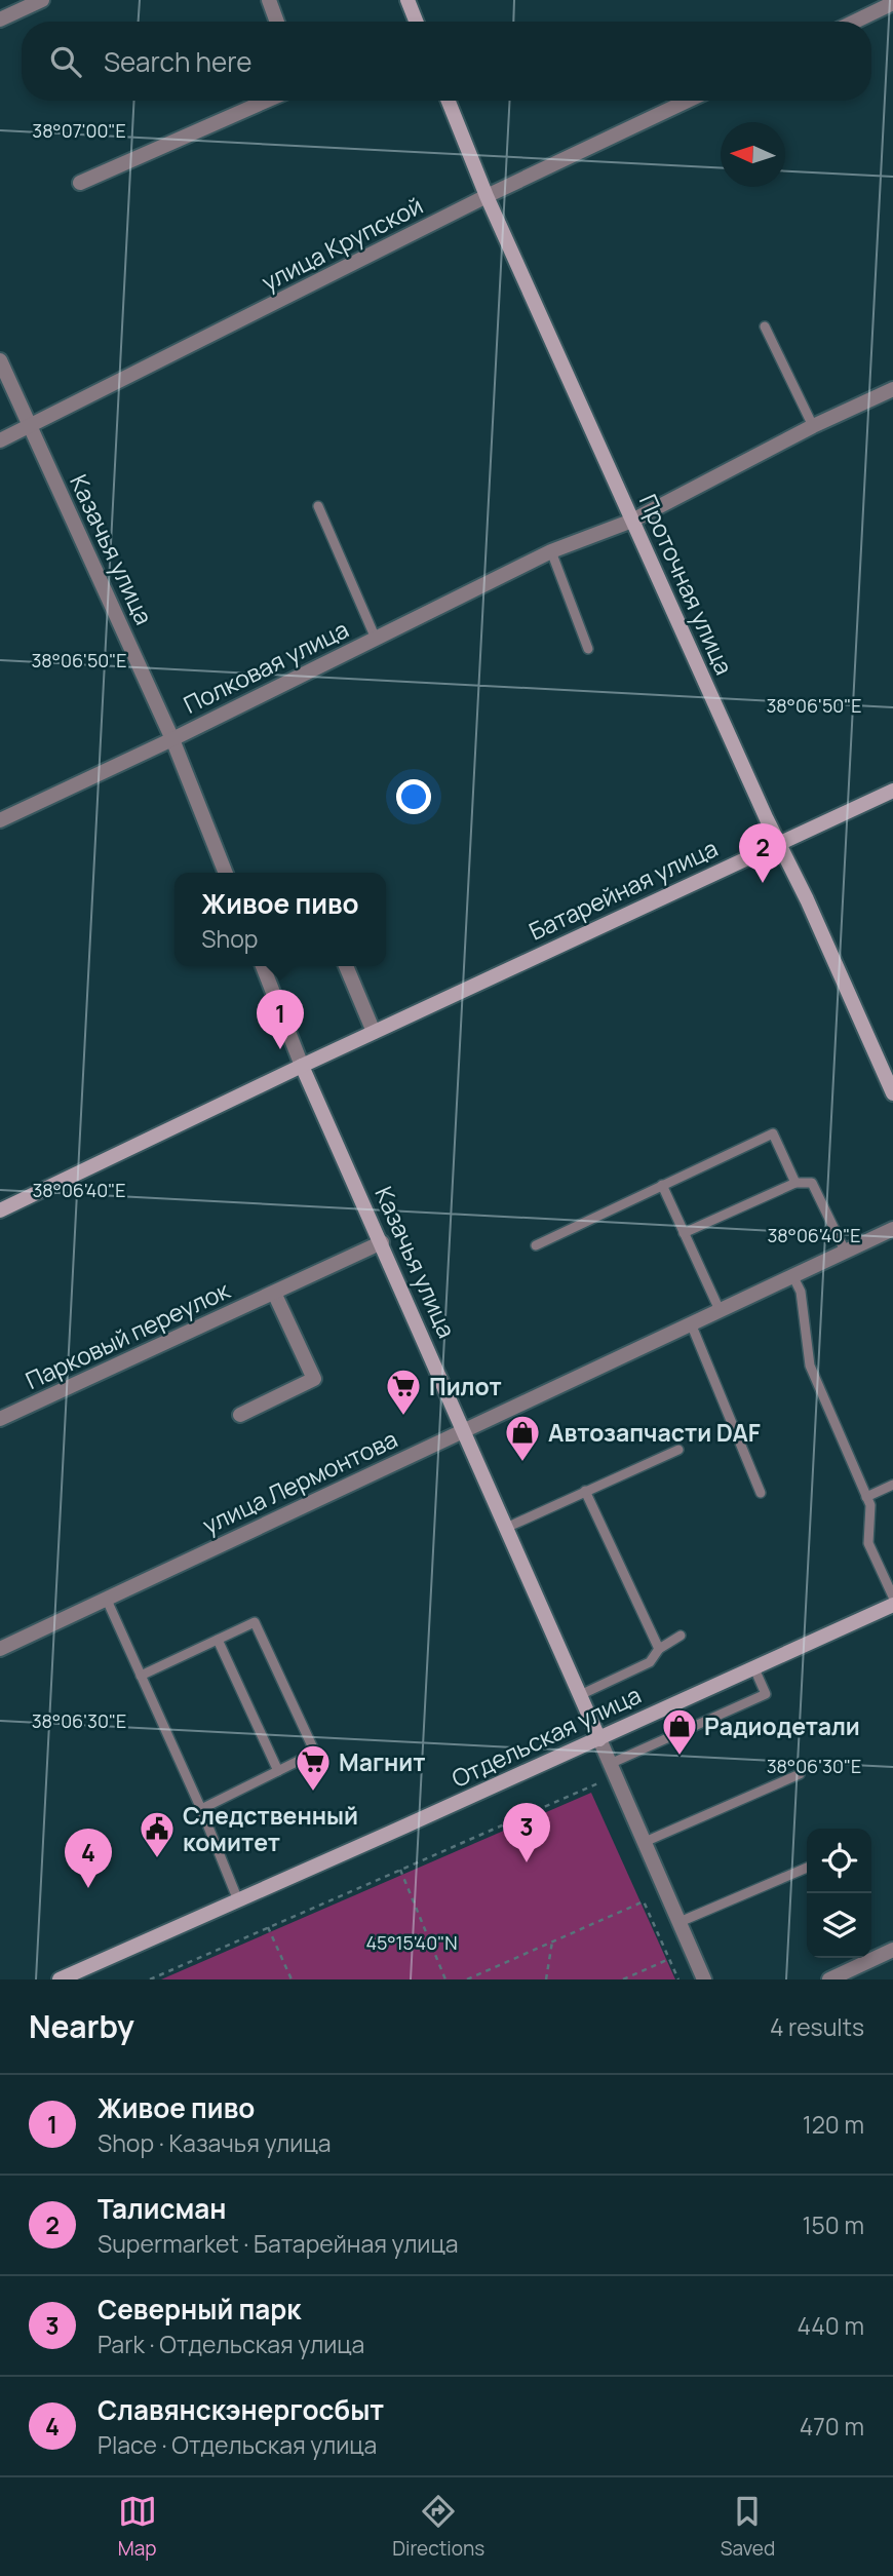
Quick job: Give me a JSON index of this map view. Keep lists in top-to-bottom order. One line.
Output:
{"streets":{"street":["улица Крупской","Казачья улица","Проточная улица","Полковая улица","Батарейная улица","Парковый переулок","улица Лермонтова","Отдельская улица"]},"crossings":[["улица Крупской","Казачья улица"],["улица Крупской","Проточная улица"],["Казачья улица","Полковая улица"],["Казачья улица","Батарейная улица"],["Казачья улица","Парковый переулок"],["Казачья улица","улица Лермонтова"],["Казачья улица","Отдельская улица"],["Проточная улица","Полковая улица"],["Проточная улица","Батарейная улица"]],"places":{"supermarket":["Пилот","Магнит"],"shop":["Автозапчасти DAF","Радиодетали"],"public building":["Следственный комитет"]},"north":"left","page":{"search":"Search here","pins":["2","1","3","4"],"popup":["Живое пиво","Shop"],"heading":["Nearby","4 results"],"list":[{"mark":"1","name":"Живое пиво","note":"Shop · Казачья улица","value":"120 m"},{"mark":"2","name":"Талисман","note":"Supermarket · Батарейная улица","value":"150 m"},{"mark":"3","name":"Северный парк","note":"Park · Отдельская улица","value":"440 m"},{"mark":"4","name":"Славянскэнергосбыт","note":"Place · Отдельская улица","value":"470 m"}],"nav":["Map","Directions","Saved"]},"coordinates":["38°07'00\"E","38°06'50\"E","38°06'40\"E","38°06'30\"E","45°15'40\"N"]}
